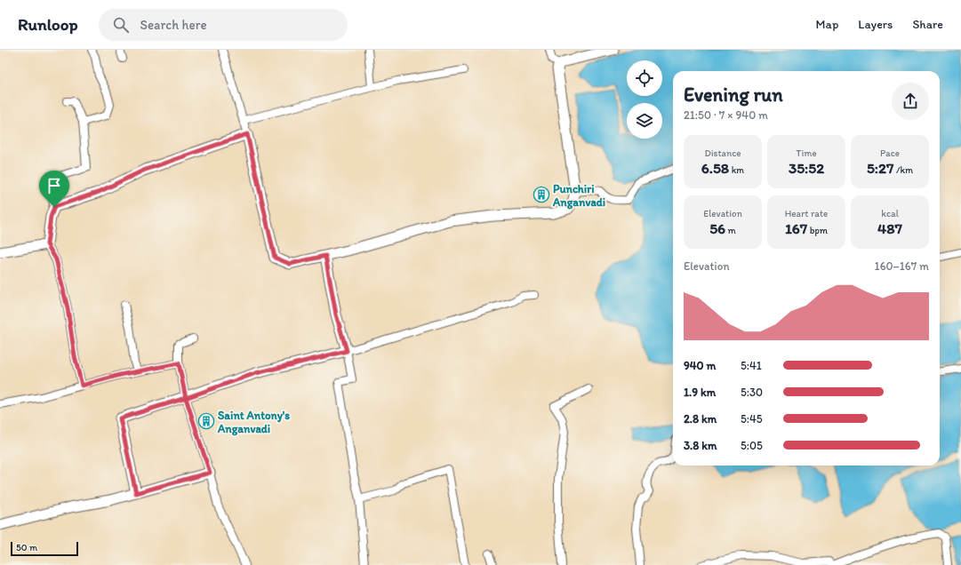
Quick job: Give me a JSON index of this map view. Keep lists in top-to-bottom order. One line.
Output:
{"places":{"building":["Punchiri Anganvadi","Saint Antony's Anganvadi"]},"scale_bar":"50 m","page":{"header":"Runloop","search":"Search here","nav":["Map","Layers","Share"],"heading":["Evening run","21:50 · 7 × 940 m"],"stats":[["Distance","6.58 km"],["Time","35:52"],["Pace","5:27 /km"],["Elevation","56 m"],["Heart rate","167 bpm"],["kcal","487"]],"chart":["Elevation","160–167 m"],"list":[{"name":"940 m","note":"5:41"},{"name":"1.9 km","note":"5:30"},{"name":"2.8 km","note":"5:45"},{"name":"3.8 km","note":"5:05"}],"scale":"50 m"}}
